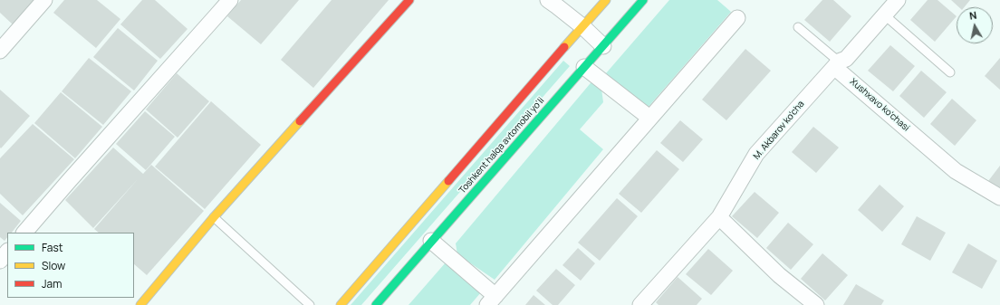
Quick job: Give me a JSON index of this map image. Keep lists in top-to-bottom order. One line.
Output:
{"streets":{"main road":["Toshkent halqa avtomobil yo'li"],"street":["Xushxavo ko'chasi","M. Akbarov ko'cha"]},"crossings":[["Xushxavo ko'chasi","M. Akbarov ko'cha"]],"legend":["Fast","Slow","Jam"],"north":"top"}
